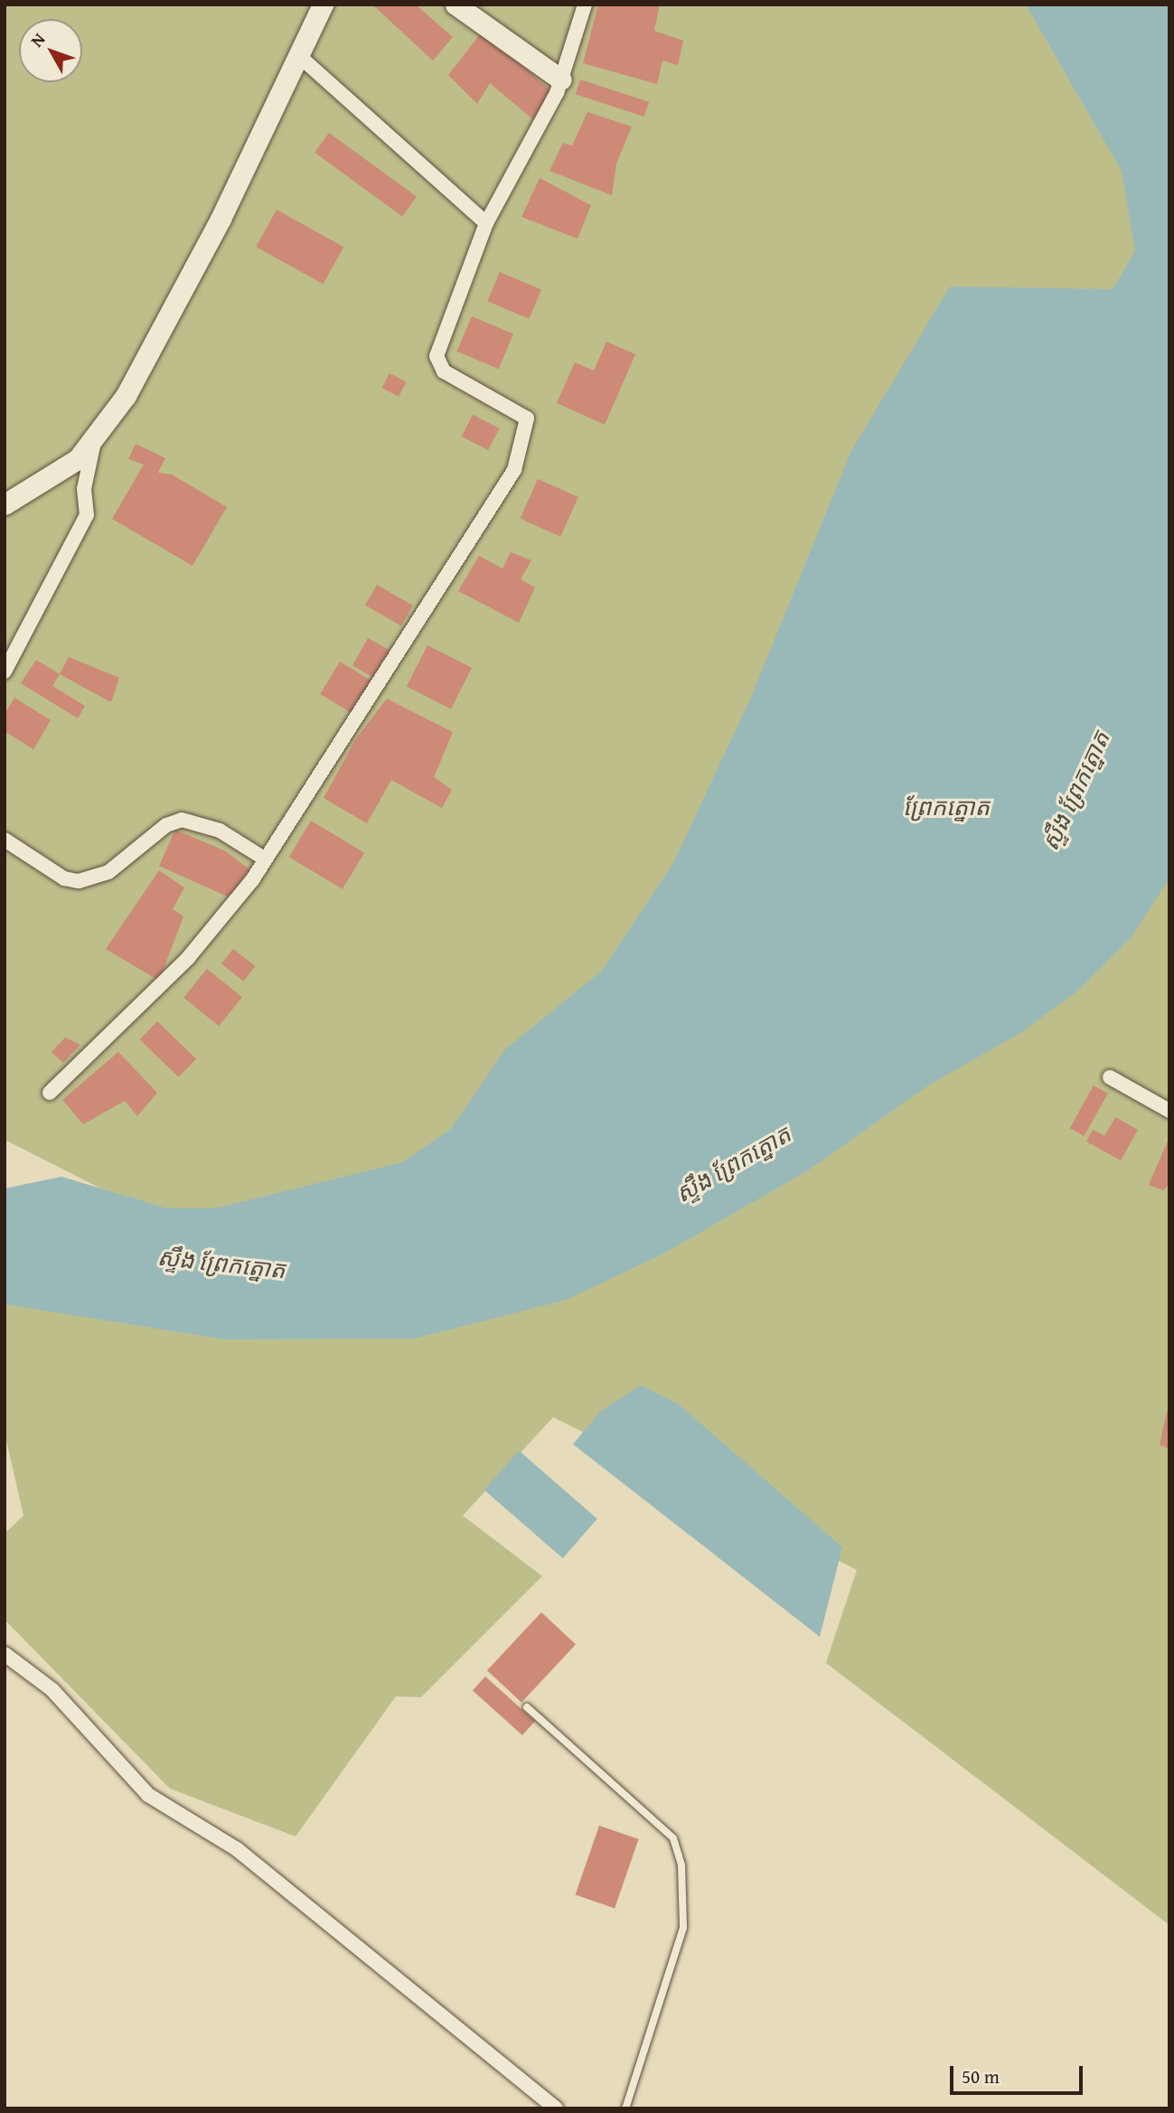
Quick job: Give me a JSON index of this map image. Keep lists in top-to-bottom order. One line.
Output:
{"water":["ស្ទឹង ព្រែកត្នោត","ព្រែកត្នោត"],"scale_bar":"50 m","north":"top left"}
